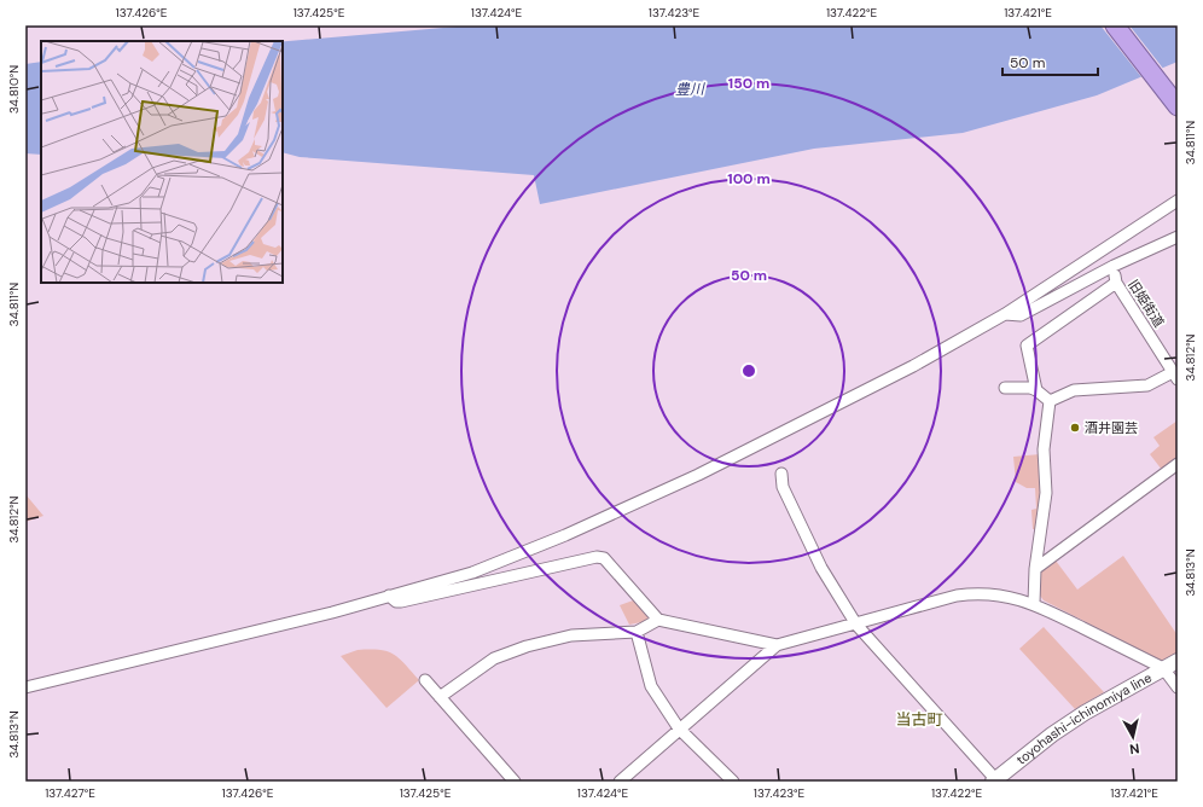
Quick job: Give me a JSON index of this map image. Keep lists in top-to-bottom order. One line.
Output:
{"streets":{"main road":["toyohashi-ichinomiya line"],"street":["旧姫街道"]},"districts":["当古町"],"water":["豊川"],"places":["酒井園芸"],"scale_bar":"50 m","north":"bottom","coordinates":["137.426°E","137.425°E","137.424°E","137.423°E","137.422°E","137.421°E","34.810°N","34.811°N","34.812°N","34.813°N","137.427°E"],"rings":["150 m","100 m","50 m"]}
